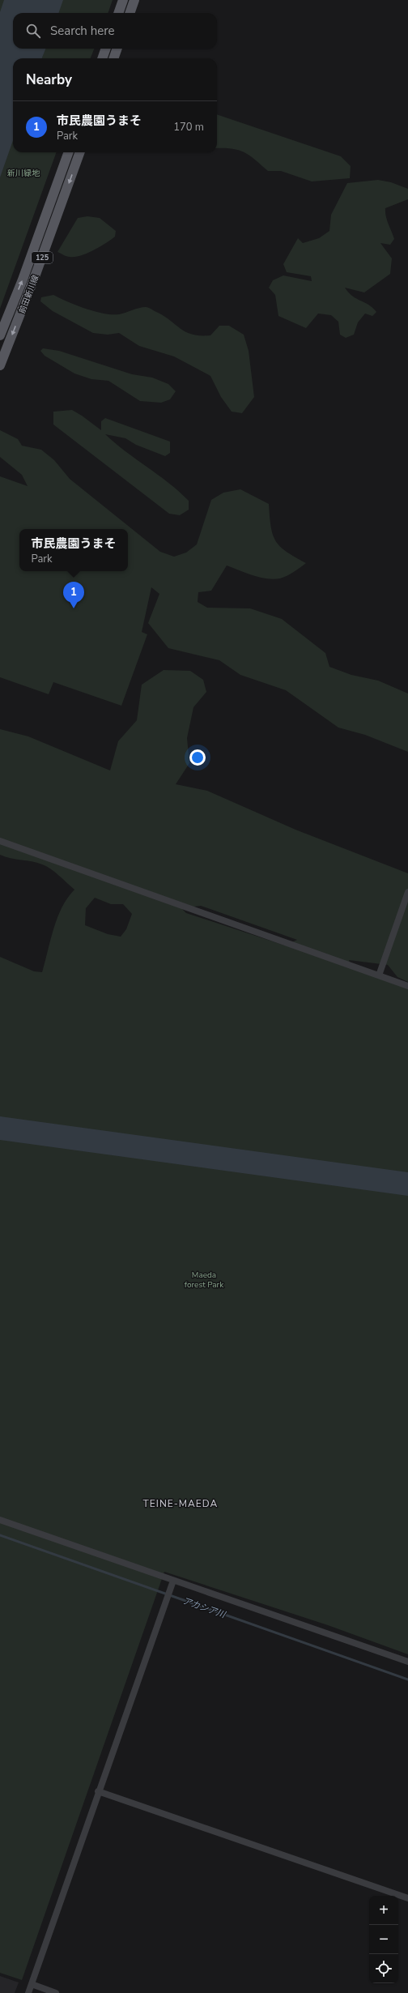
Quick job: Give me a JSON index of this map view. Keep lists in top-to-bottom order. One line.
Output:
{"streets":{"main road":["125","前田新川線"]},"districts":["TEINE-MAEDA"],"water":["アカシア川"],"parks":["新川緑地","Maeda forest Park"],"page":{"search":"Search here","heading":"Nearby","list":[{"mark":"1","name":"市民農園うまそ","note":"Park","value":"170 m"}],"popup":["市民農園うまそ","Park"],"pins":"1","map_buttons":["+","−"]}}
